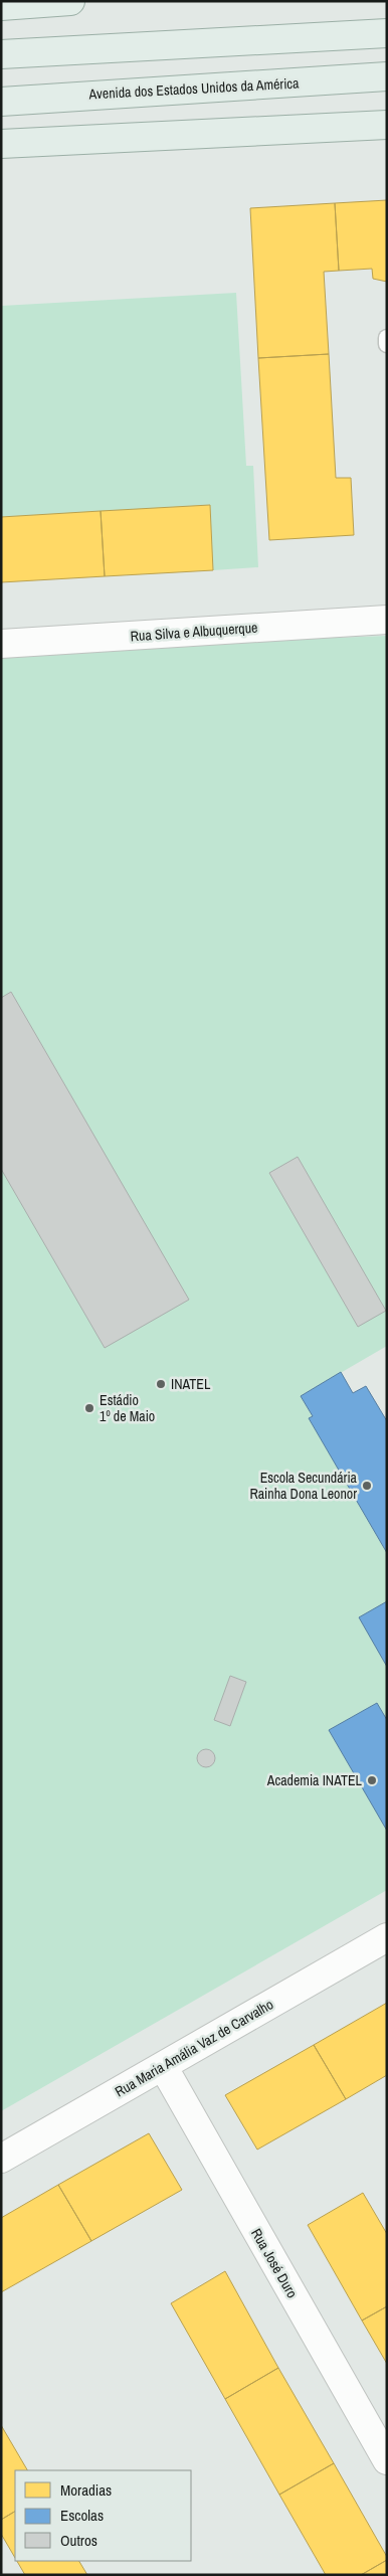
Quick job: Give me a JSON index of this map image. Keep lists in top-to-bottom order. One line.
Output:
{"streets":{"main road":["Avenida dos Estados Unidos da América"],"street":["Rua Silva e Albuquerque","Rua Maria Amália Vaz de Carvalho","Rua José Duro"]},"crossings":[["Rua Maria Amália Vaz de Carvalho","Rua José Duro"]],"places":["INATEL","Estádio 1º de Maio","Escola Secundária Rainha Dona Leonor","Academia INATEL"],"legend":["Moradias","Escolas","Outros"]}
